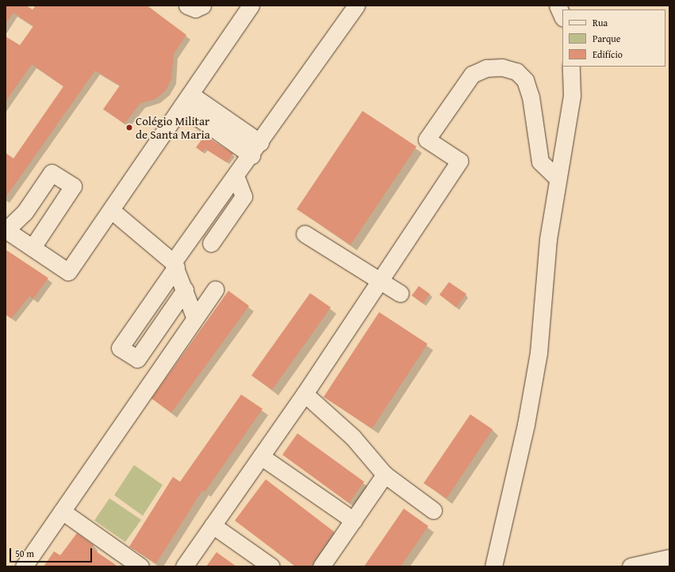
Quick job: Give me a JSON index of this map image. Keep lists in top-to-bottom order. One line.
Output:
{"places":["Colégio Militar de Santa Maria"],"legend":["Rua","Parque","Edifício"],"scale_bar":"50 m"}
